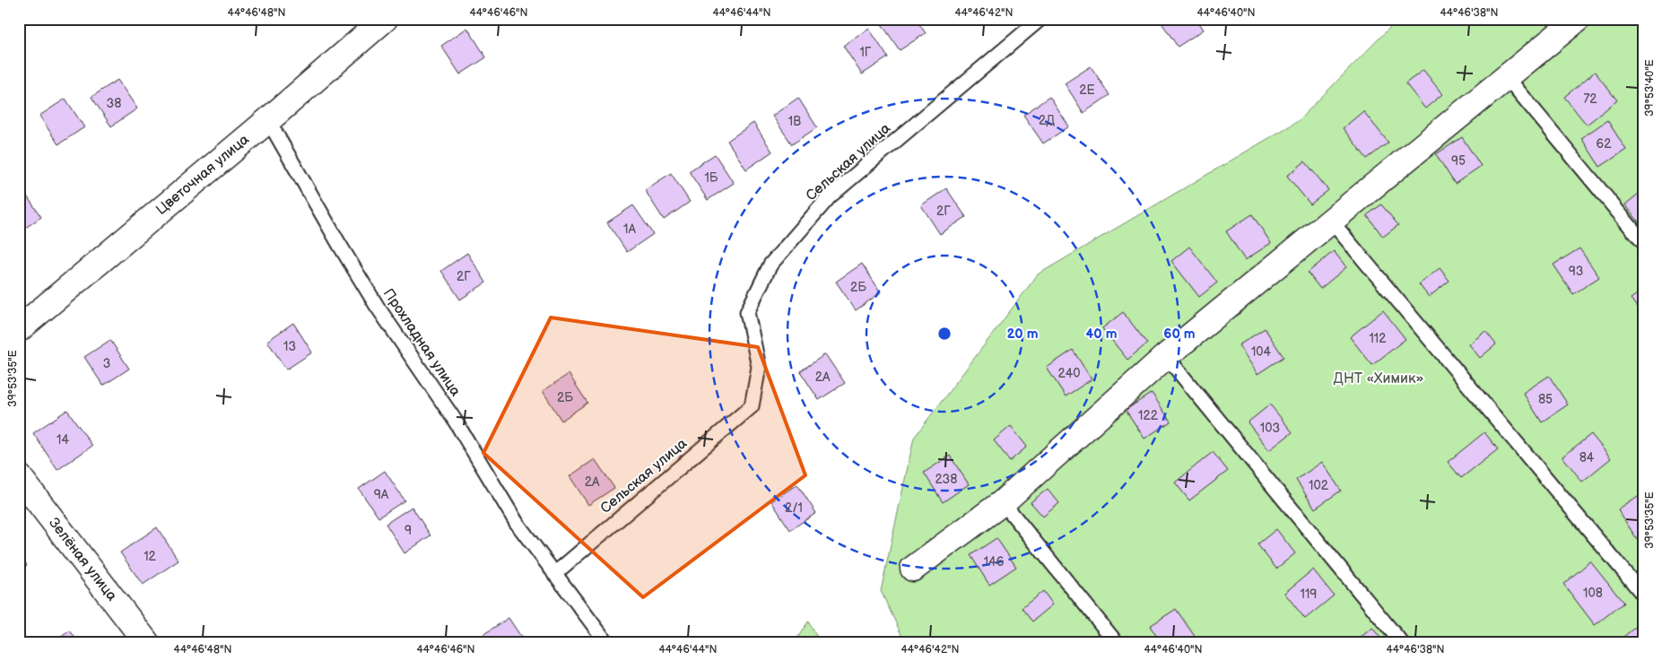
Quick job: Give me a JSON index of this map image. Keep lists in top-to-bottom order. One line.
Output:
{"streets":{"street":["Цветочная улица","Зелёная улица"],"lane":["Сельская улица","Прохладная улица"]},"crossings":[["Сельская улица","Прохладная улица"],["Цветочная улица","Прохладная улица"]],"parks":["ДНТ «Химик»"],"house_numbers":["1Г","2Е","72","38","2Д","1В","62","95","1Б","2Г","1А","93","2Г","2Б","112","13","104","3","240","2А","2Б","85","122","103","14","84","238","2А","102","9А","2/1","9","12","146","108","119"],"coordinates":["44°46'48\"N","44°46'46\"N","44°46'44\"N","44°46'42\"N","44°46'40\"N","44°46'38\"N","39°53'40\"E","39°53'35\"E"],"rings":["20 m","40 m","60 m"]}
